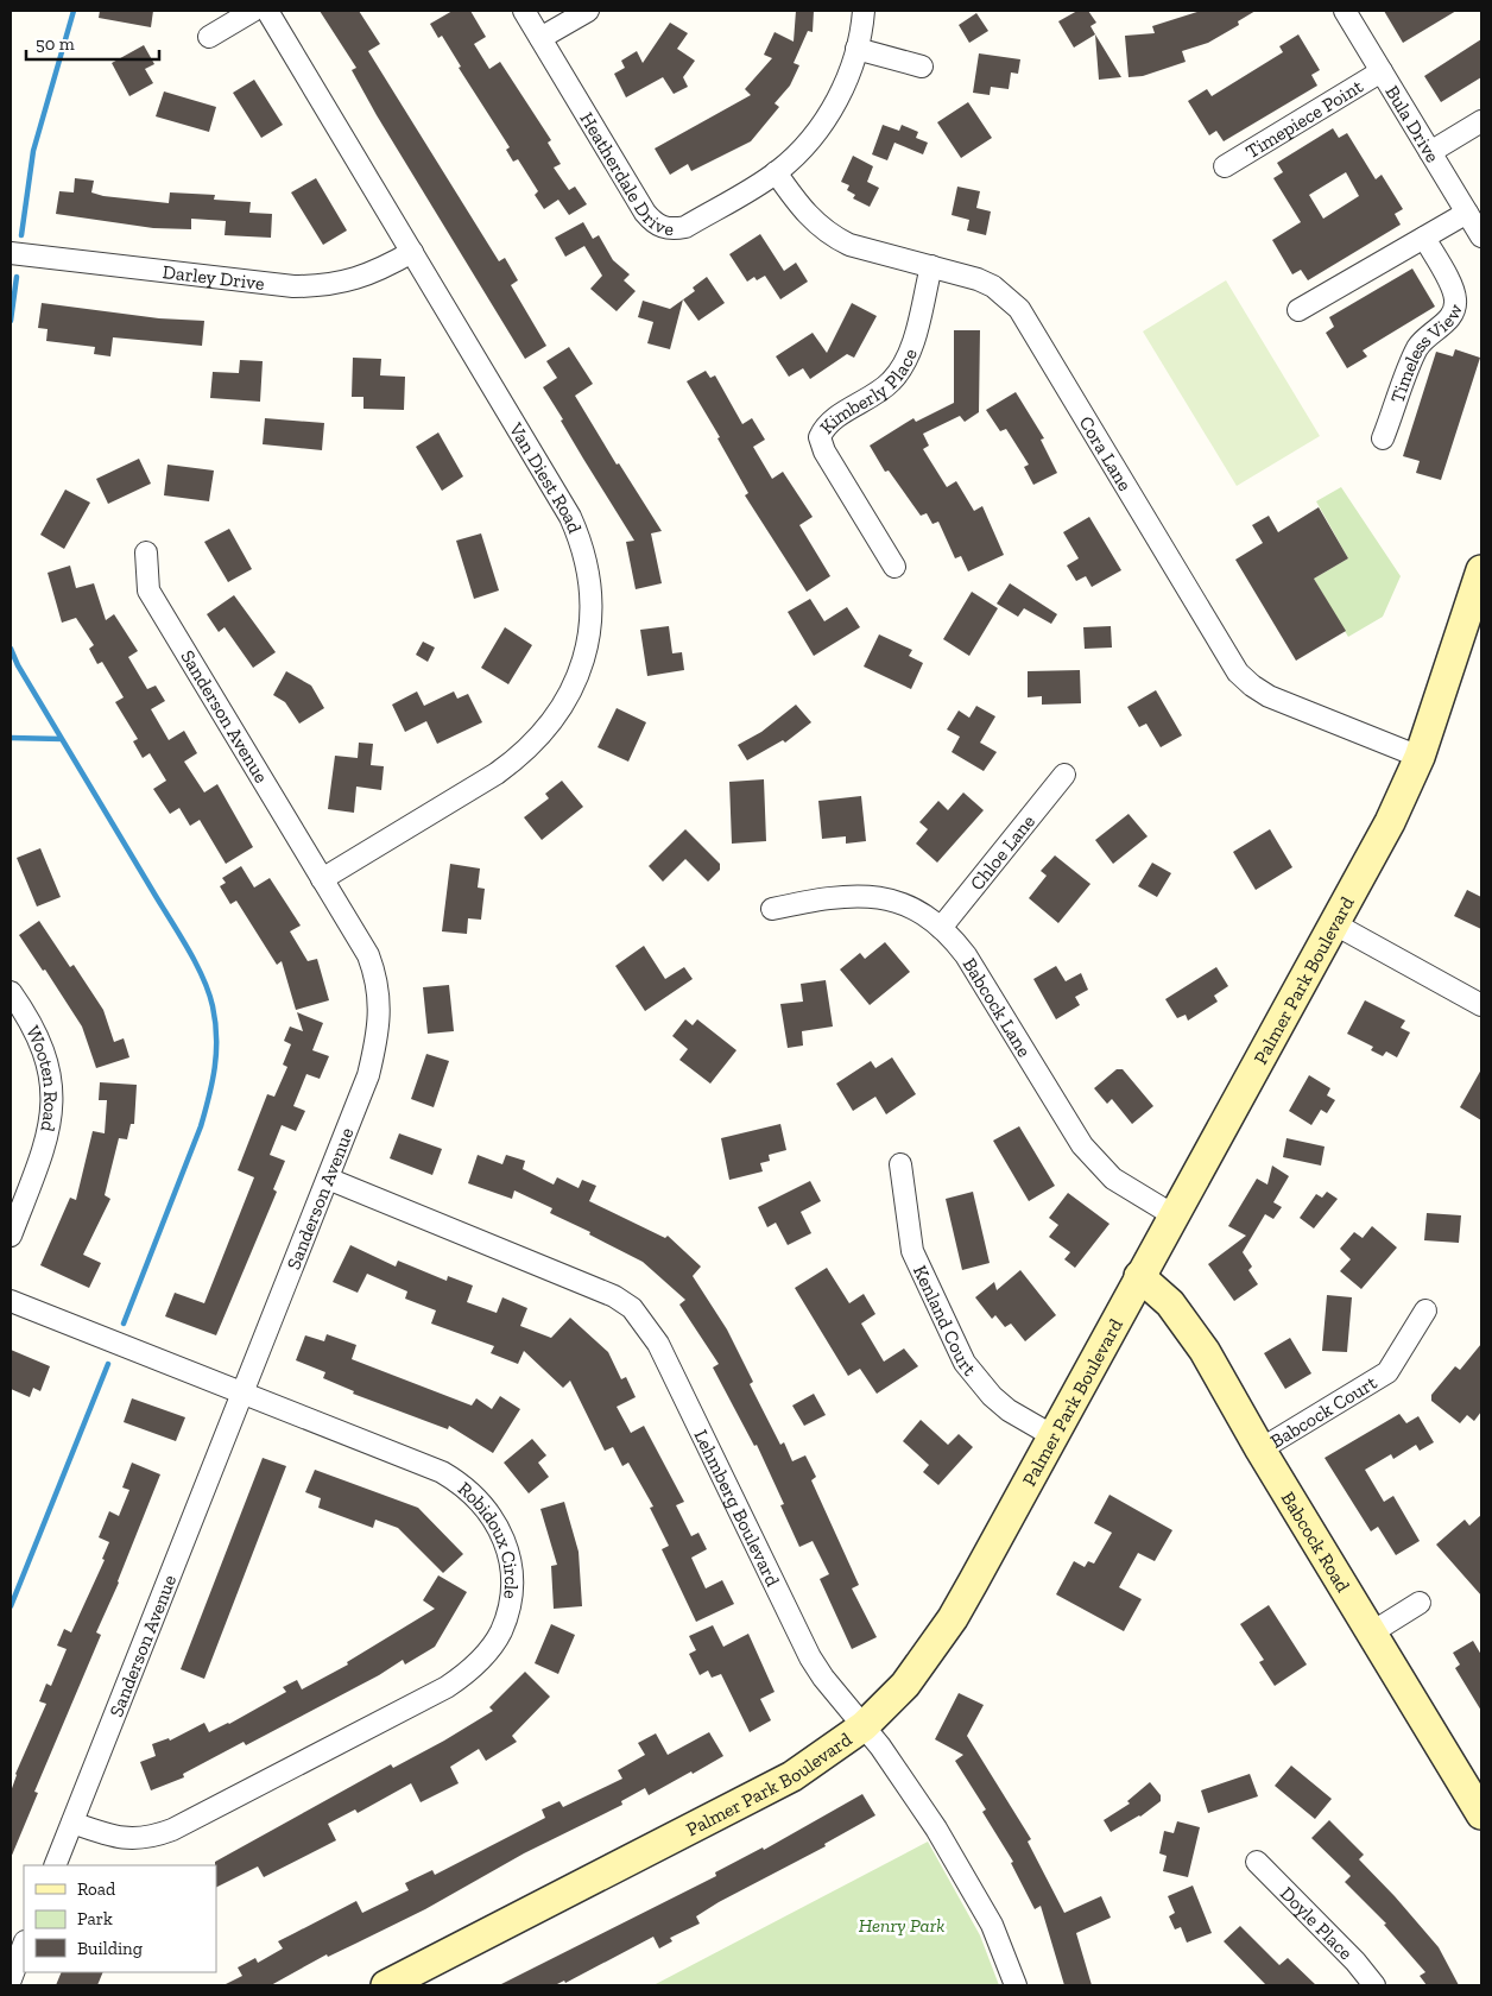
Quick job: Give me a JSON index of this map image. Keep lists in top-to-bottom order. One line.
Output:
{"streets":{"main road":["Palmer Park Boulevard","Babcock Road"],"street":["Timepiece Point","Bula Drive","Heatherdale Drive","Darley Drive","Timeless View","Kimberly Place","Cora Lane","Van Diest Road","Sanderson Avenue","Chloe Lane","Babcock Lane","Wooten Road","Kenland Court","Babcock Court","Lehmberg Boulevard","Robidoux Circle","Doyle Place"]},"crossings":[["Timepiece Point","Bula Drive"],["Heatherdale Drive","Cora Lane"],["Darley Drive","Van Diest Road"],["Kimberly Place","Cora Lane"],["Cora Lane","Palmer Park Boulevard"],["Van Diest Road","Sanderson Avenue"],["Sanderson Avenue","Lehmberg Boulevard"],["Sanderson Avenue","Robidoux Circle"],["Chloe Lane","Babcock Lane"],["Palmer Park Boulevard","Babcock Lane"],["Palmer Park Boulevard","Kenland Court"],["Palmer Park Boulevard","Lehmberg Boulevard"],["Palmer Park Boulevard","Babcock Road"],["Babcock Court","Babcock Road"]],"parks":["Henry Park"],"legend":["Road","Park","Building"],"scale_bar":"50 m"}
